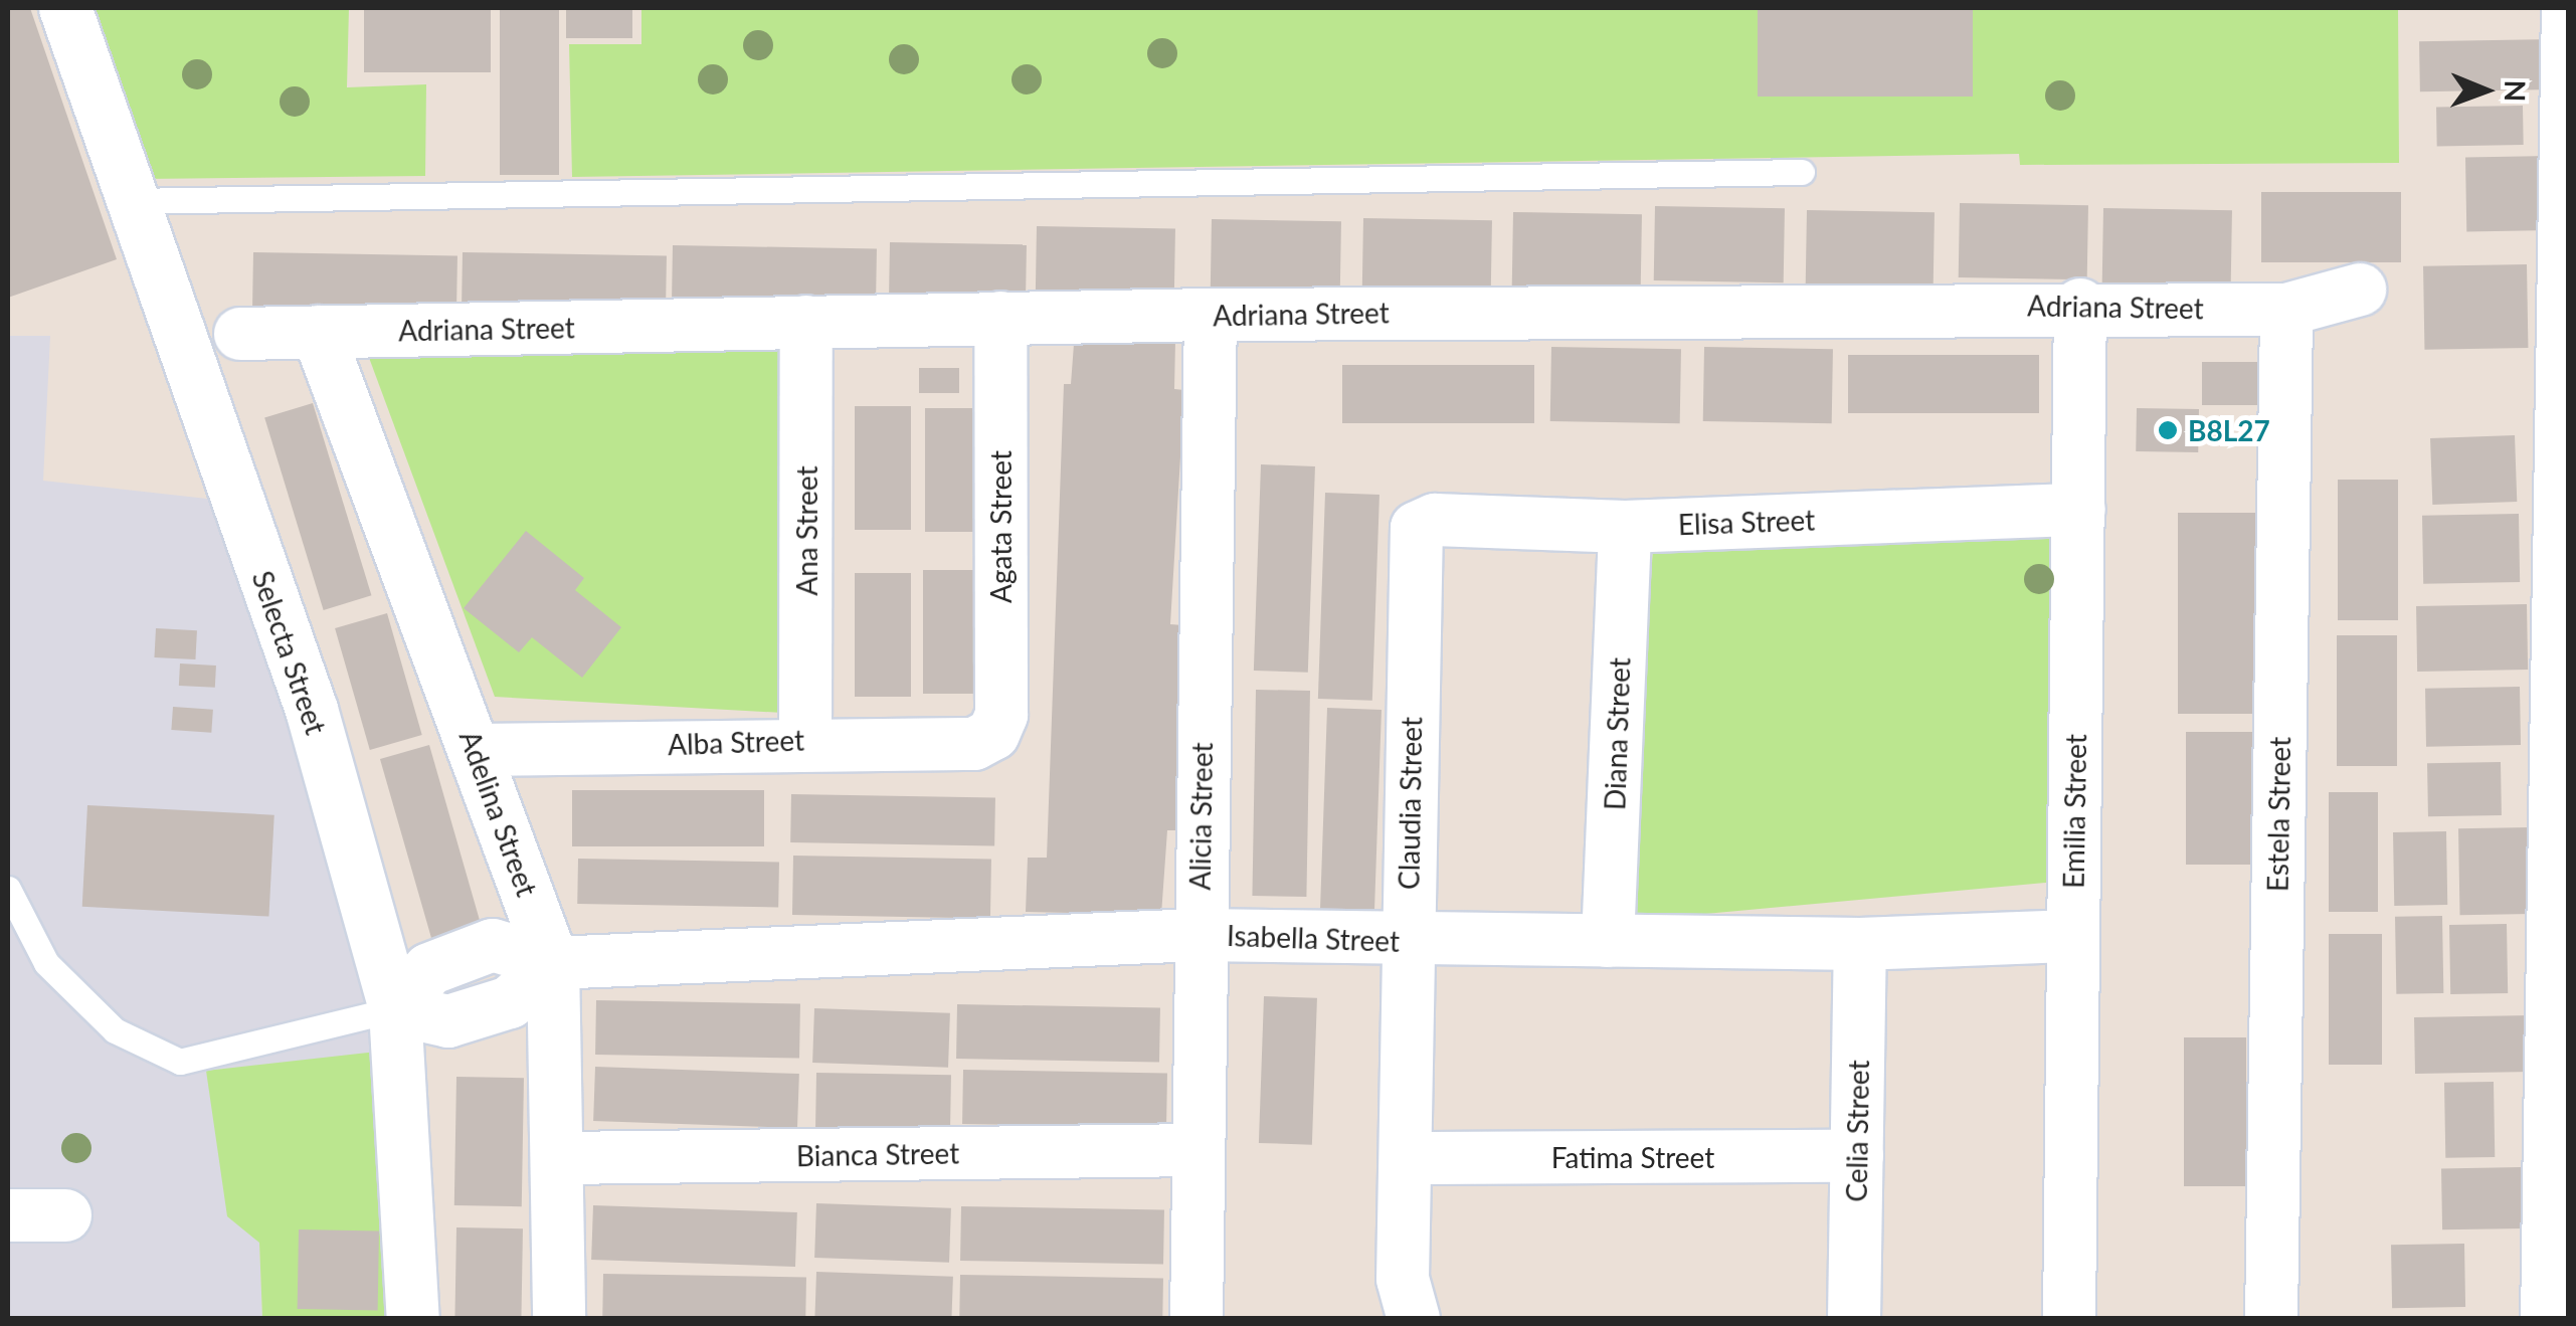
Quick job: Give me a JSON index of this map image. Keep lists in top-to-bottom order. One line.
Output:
{"streets":{"street":["Adriana Street","Elisa Street","Agata Street","Ana Street","Selecta Street","Diana Street","Alba Street","Claudia Street","Emilia Street","Adelina Street","Estela Street","Alicia Street","Isabella Street","Celia Street","Bianca Street","Fatima Street"]},"crossings":[["Adriana Street","Agata Street"],["Adriana Street","Ana Street"],["Adriana Street","Emilia Street"],["Adriana Street","Adelina Street"],["Adriana Street","Estela Street"],["Adriana Street","Alicia Street"],["Elisa Street","Diana Street"],["Elisa Street","Claudia Street"],["Elisa Street","Emilia Street"],["Agata Street","Alba Street"],["Ana Street","Alba Street"],["Selecta Street","Isabella Street"],["Diana Street","Isabella Street"],["Alba Street","Adelina Street"],["Claudia Street","Isabella Street"],["Claudia Street","Fatima Street"],["Emilia Street","Isabella Street"],["Adelina Street","Isabella Street"],["Adelina Street","Bianca Street"],["Alicia Street","Isabella Street"],["Alicia Street","Bianca Street"],["Isabella Street","Celia Street"],["Celia Street","Fatima Street"]],"places":["B8L27"],"north":"right"}
